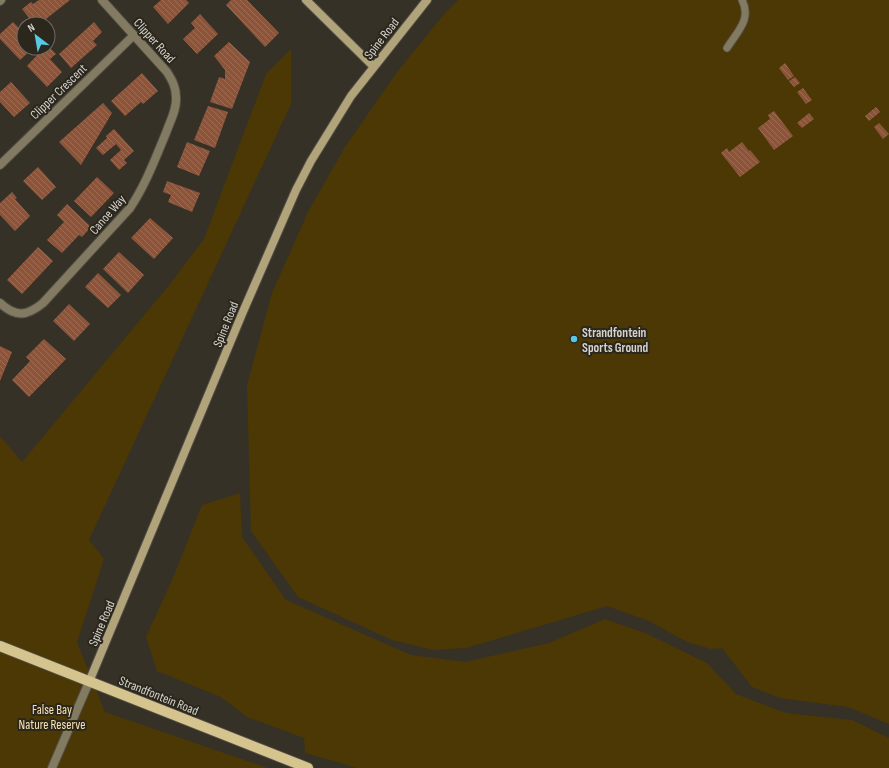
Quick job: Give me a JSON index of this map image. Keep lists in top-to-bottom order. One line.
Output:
{"streets":{"main road":["Spine Road","Strandfontein Road"],"street":["Clipper Road","Clipper Crescent","Canoe Way"]},"crossings":[["Spine Road","Strandfontein Road"],["Clipper Road","Clipper Crescent"],["Clipper Road","Canoe Way"]],"parks":["False Bay Nature Reserve"],"places":["Strandfontein Sports Ground"],"north":"top left"}
